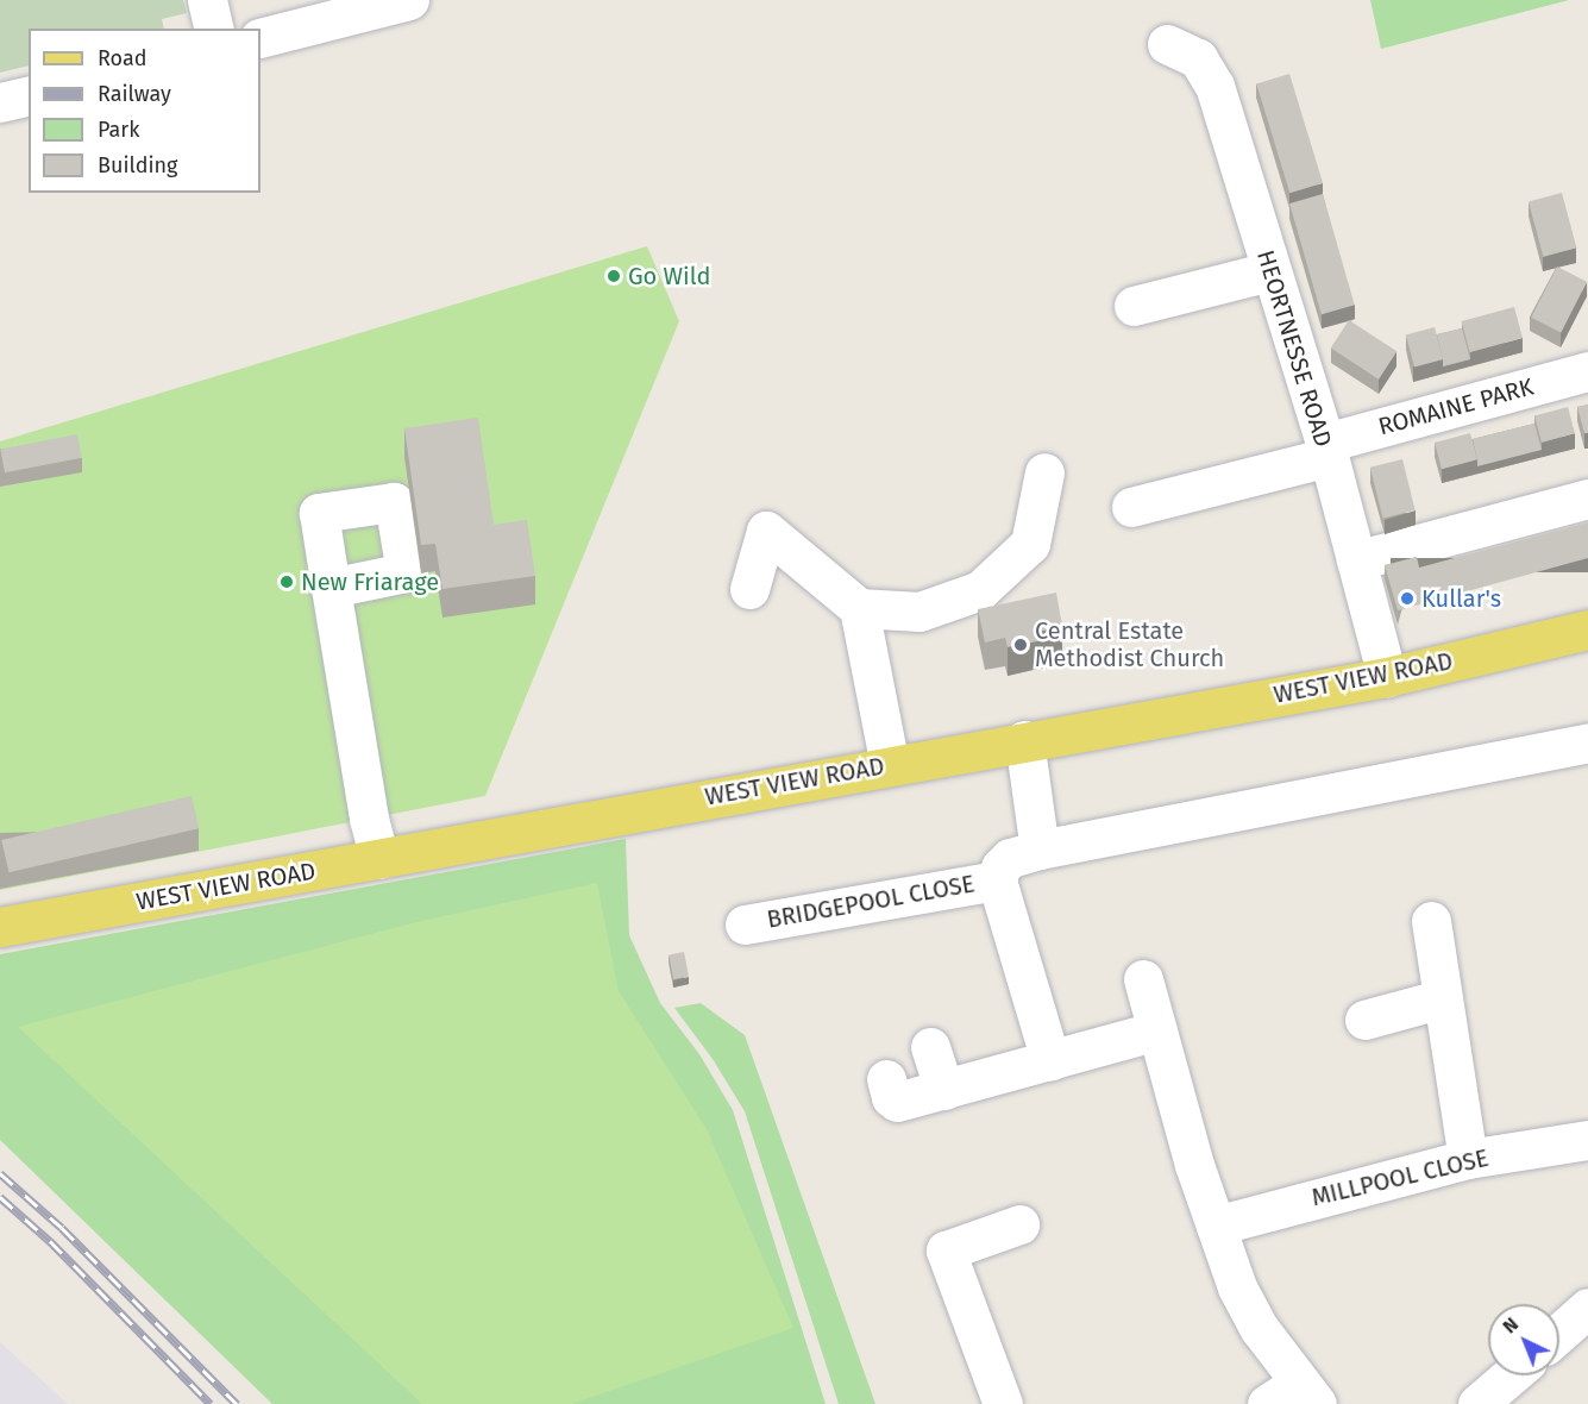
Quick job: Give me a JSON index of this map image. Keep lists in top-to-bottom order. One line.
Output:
{"streets":{"main road":["WEST VIEW ROAD"],"street":["HEORTNESSE ROAD","ROMAINE PARK","BRIDGEPOOL CLOSE","MILLPOOL CLOSE"]},"crossings":[["HEORTNESSE ROAD","ROMAINE PARK"],["HEORTNESSE ROAD","WEST VIEW ROAD"]],"places":["Go Wild","New Friarage","Kullar's","Central Estate Methodist Church"],"legend":["Road","Railway","Park","Building"],"north":"top left"}
